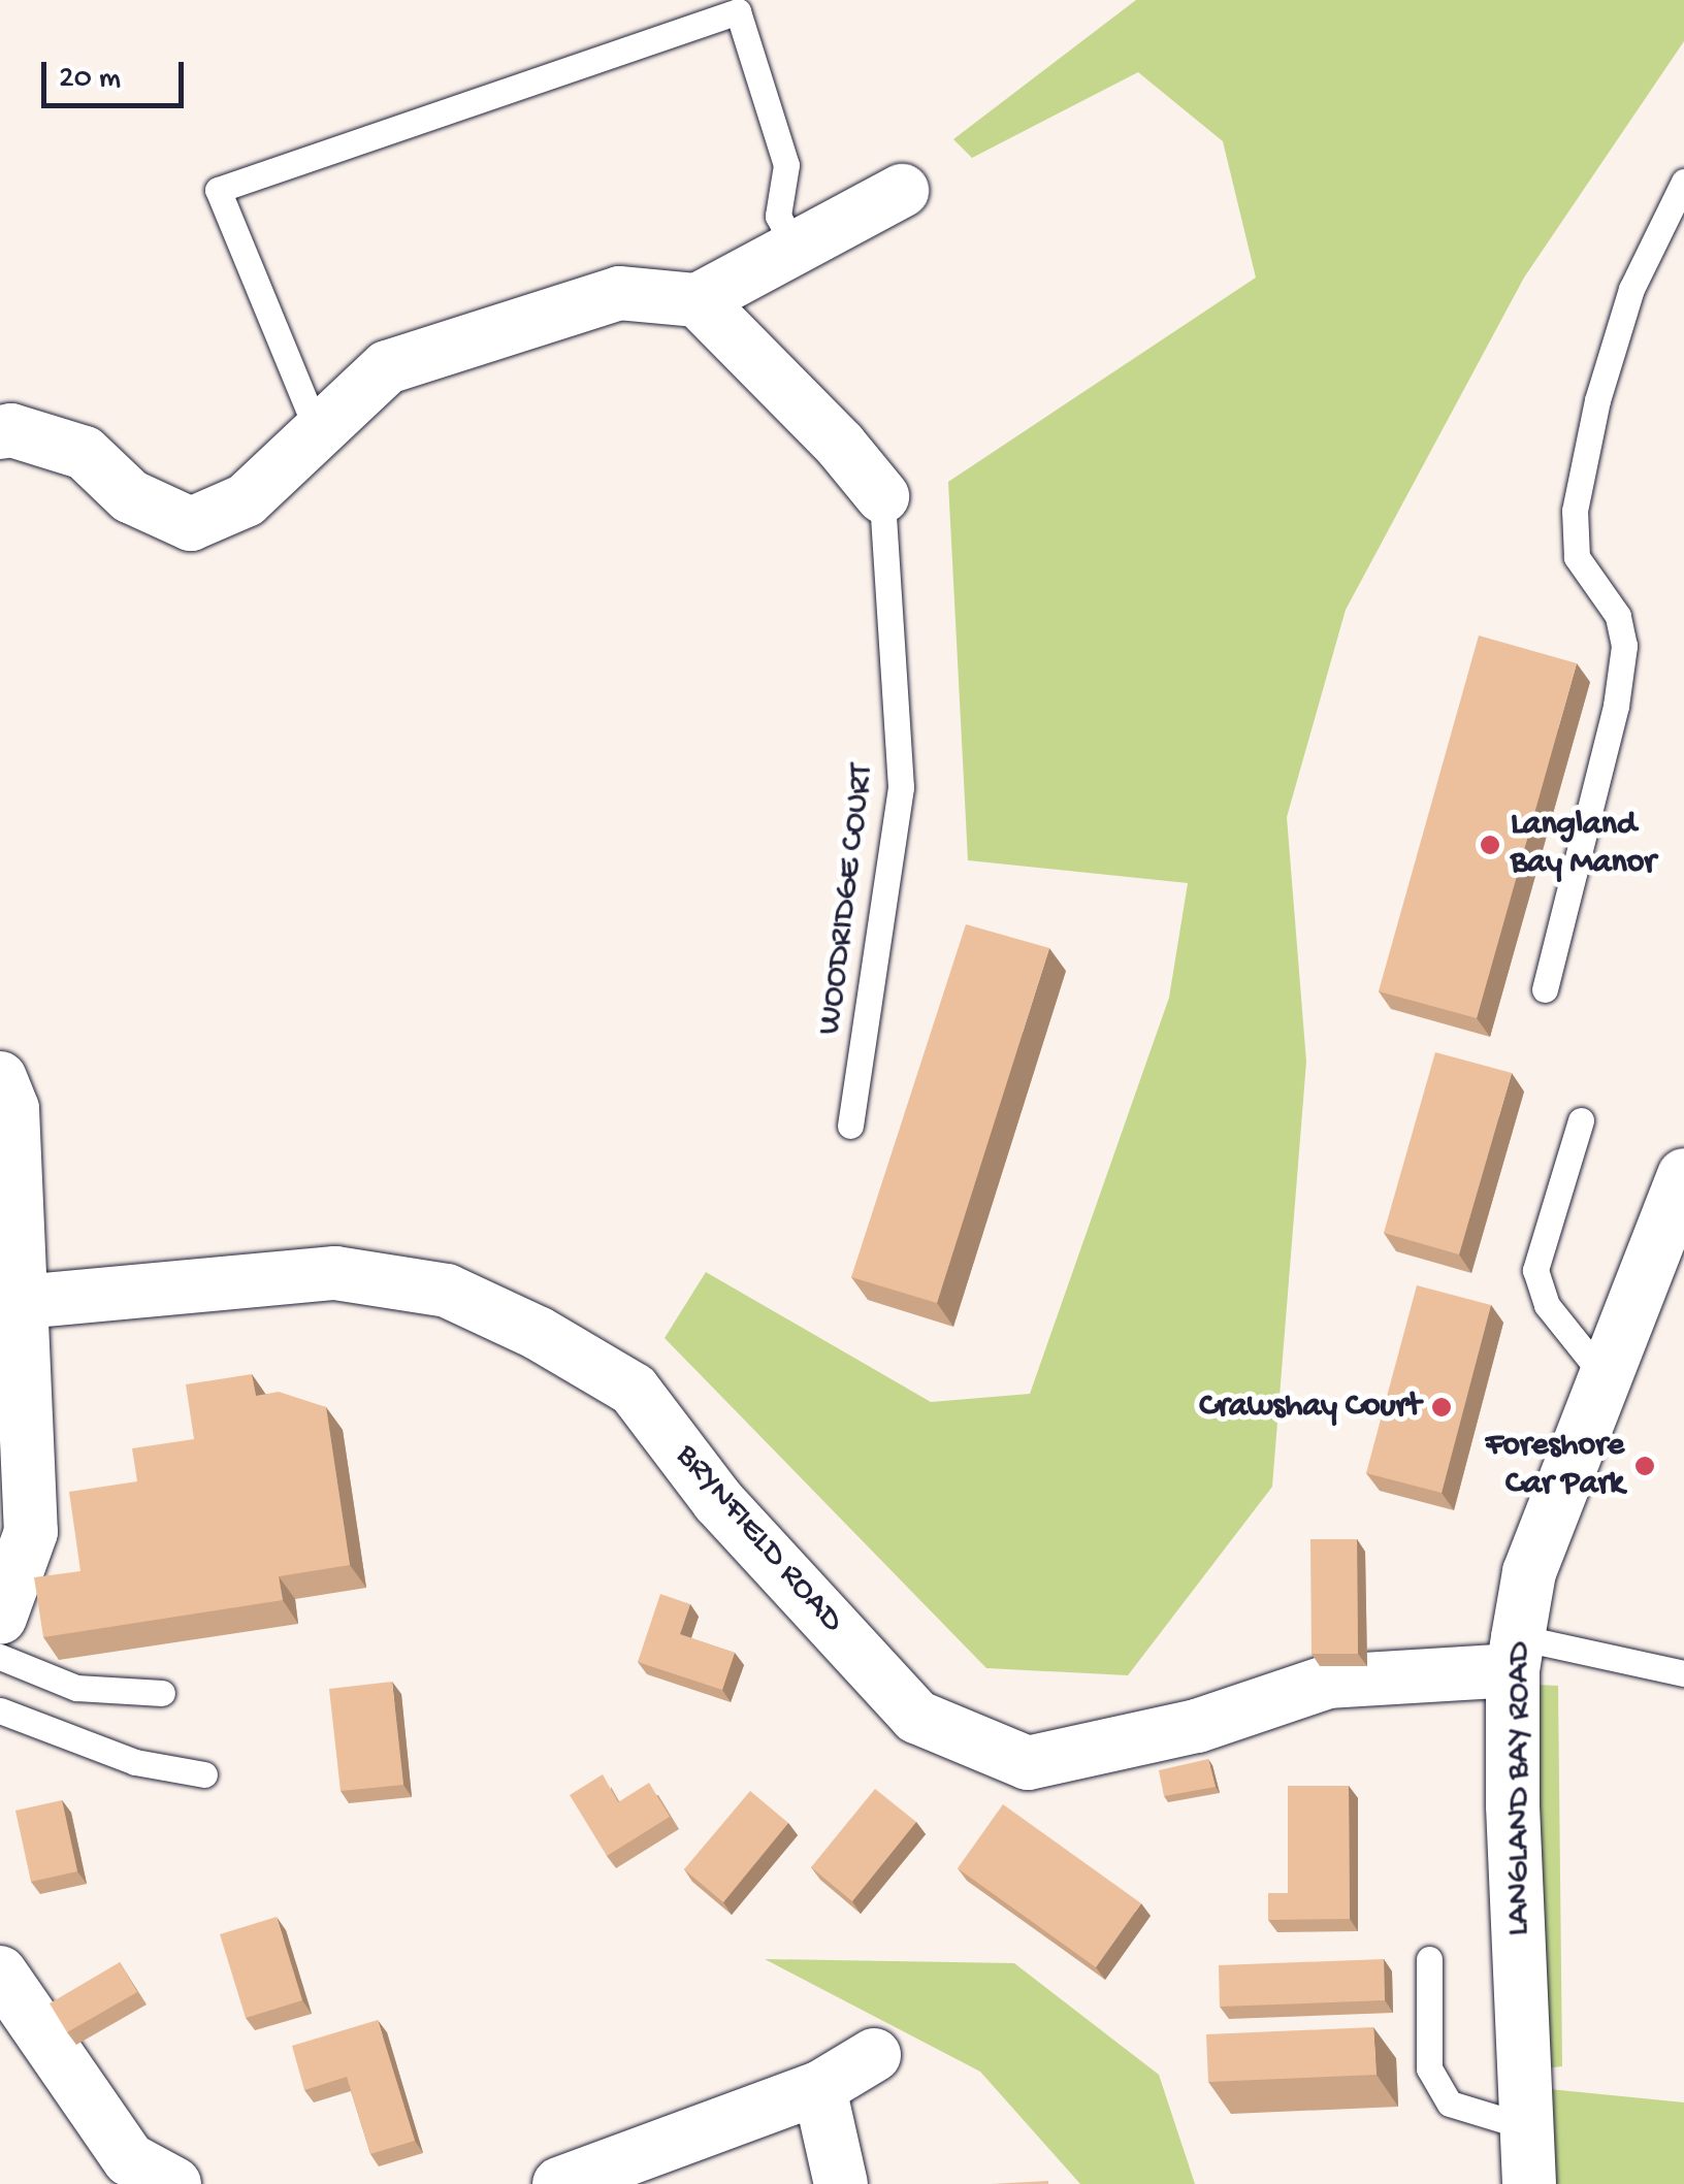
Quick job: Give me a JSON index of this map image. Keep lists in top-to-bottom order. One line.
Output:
{"streets":{"street":["BRYNFIELD ROAD","LANGLAND BAY ROAD"],"lane":["WOODRIDGE COURT"]},"crossings":[["BRYNFIELD ROAD","LANGLAND BAY ROAD"]],"places":["Langland Bay Manor","Crawshay Court","Foreshore Car Park"],"scale_bar":"20 m"}
